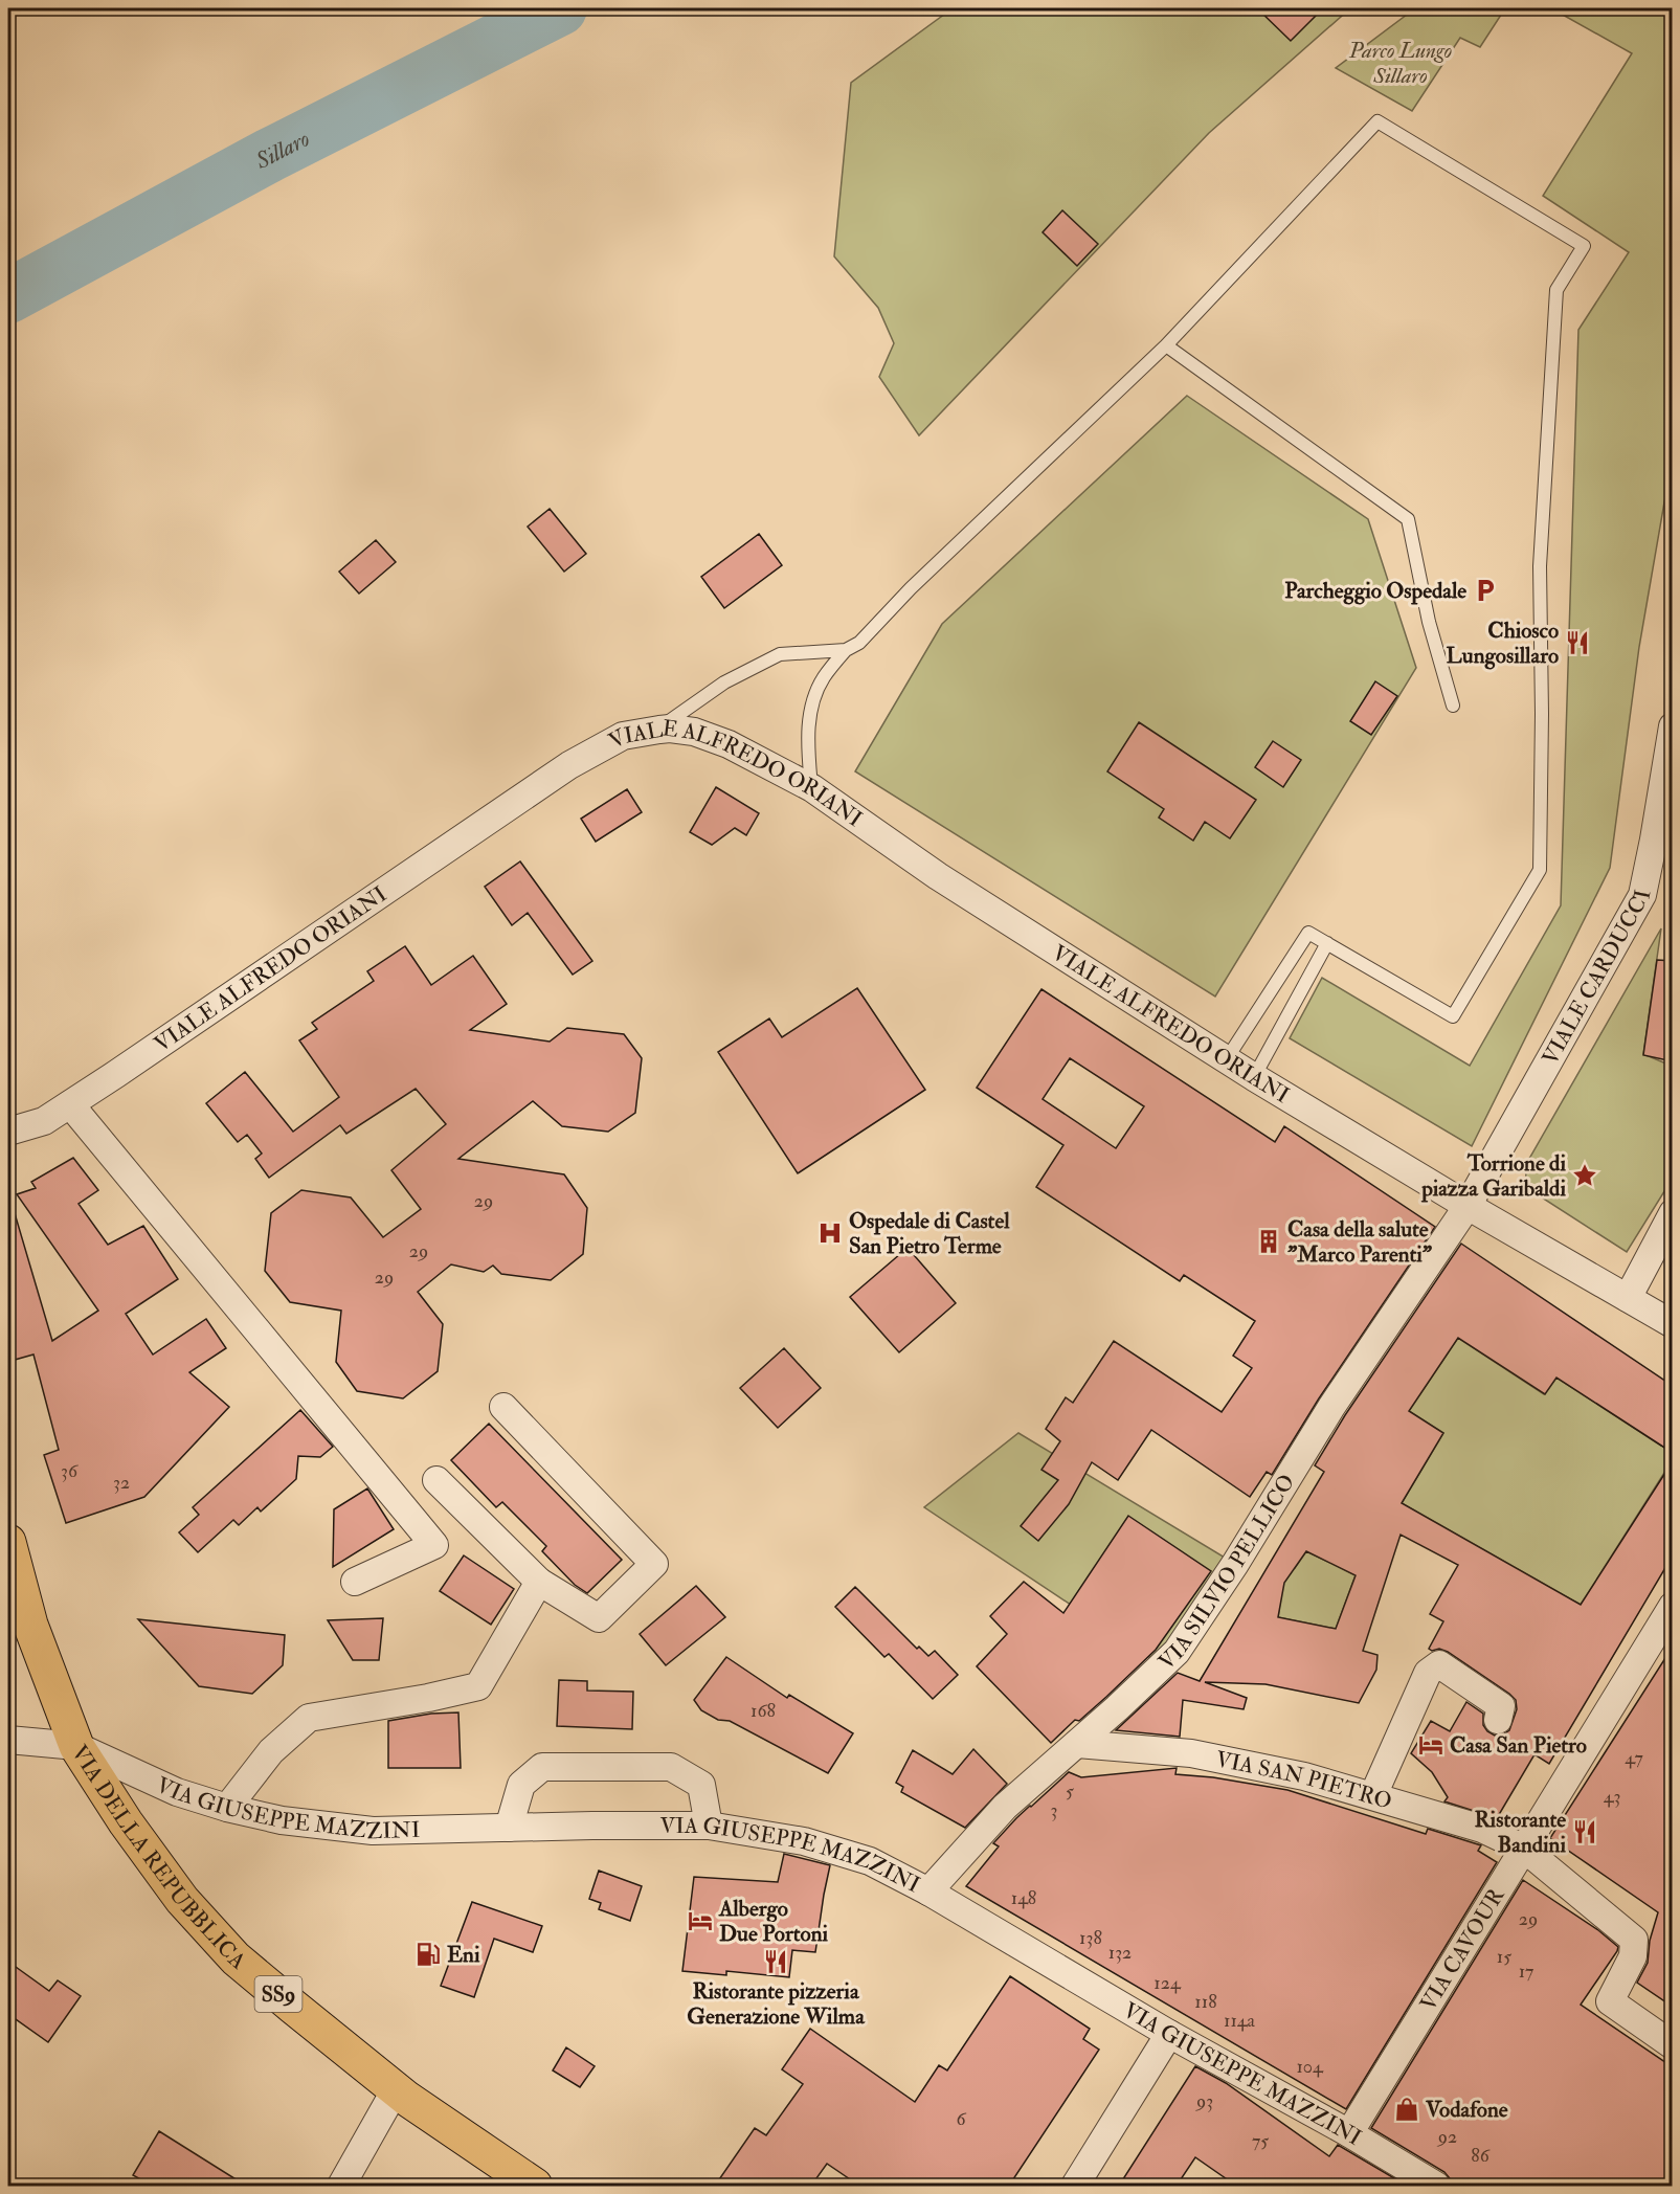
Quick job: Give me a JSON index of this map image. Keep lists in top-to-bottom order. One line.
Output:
{"streets":{"main road":["VIA DELLA REPUBBLICA","SS9"],"street":["VIALE ALFREDO ORIANI","VIALE CARDUCCI","VIA SILVIO PELLICO","VIA SAN PIETRO","VIA GIUSEPPE MAZZINI","VIA CAVOUR"]},"crossings":[["VIALE ALFREDO ORIANI","VIALE CARDUCCI"],["VIALE ALFREDO ORIANI","VIA SILVIO PELLICO"],["VIALE CARDUCCI","VIA SILVIO PELLICO"],["VIA SILVIO PELLICO","VIA SAN PIETRO"],["VIA SILVIO PELLICO","VIA GIUSEPPE MAZZINI"],["VIA SAN PIETRO","VIA CAVOUR"],["VIA GIUSEPPE MAZZINI","VIA DELLA REPUBBLICA"],["VIA GIUSEPPE MAZZINI","VIA CAVOUR"]],"water":["Sillaro"],"parks":["Parco Lungo Sillaro"],"places":{"parking":["Parcheggio Ospedale"],"restaurant":["Chiosco Lungosillaro","Ristorante Bandini","Ristorante pizzeria Generazione Wilma"],"place":["Torrione di piazza Garibaldi"],"hospital":["Ospedale di Castel San Pietro Terme"],"building":["Casa della salute \"Marco Parenti\""],"hotel":["Casa San Pietro","Albergo Due Portoni"],"fuel station":["Eni"],"shop":["Vodafone"]},"house_numbers":["29","29","29","36","32","168","47","5","43","3","148","29","138","132","15","17","124","118","114a","104","93","6","92","75","86"]}
